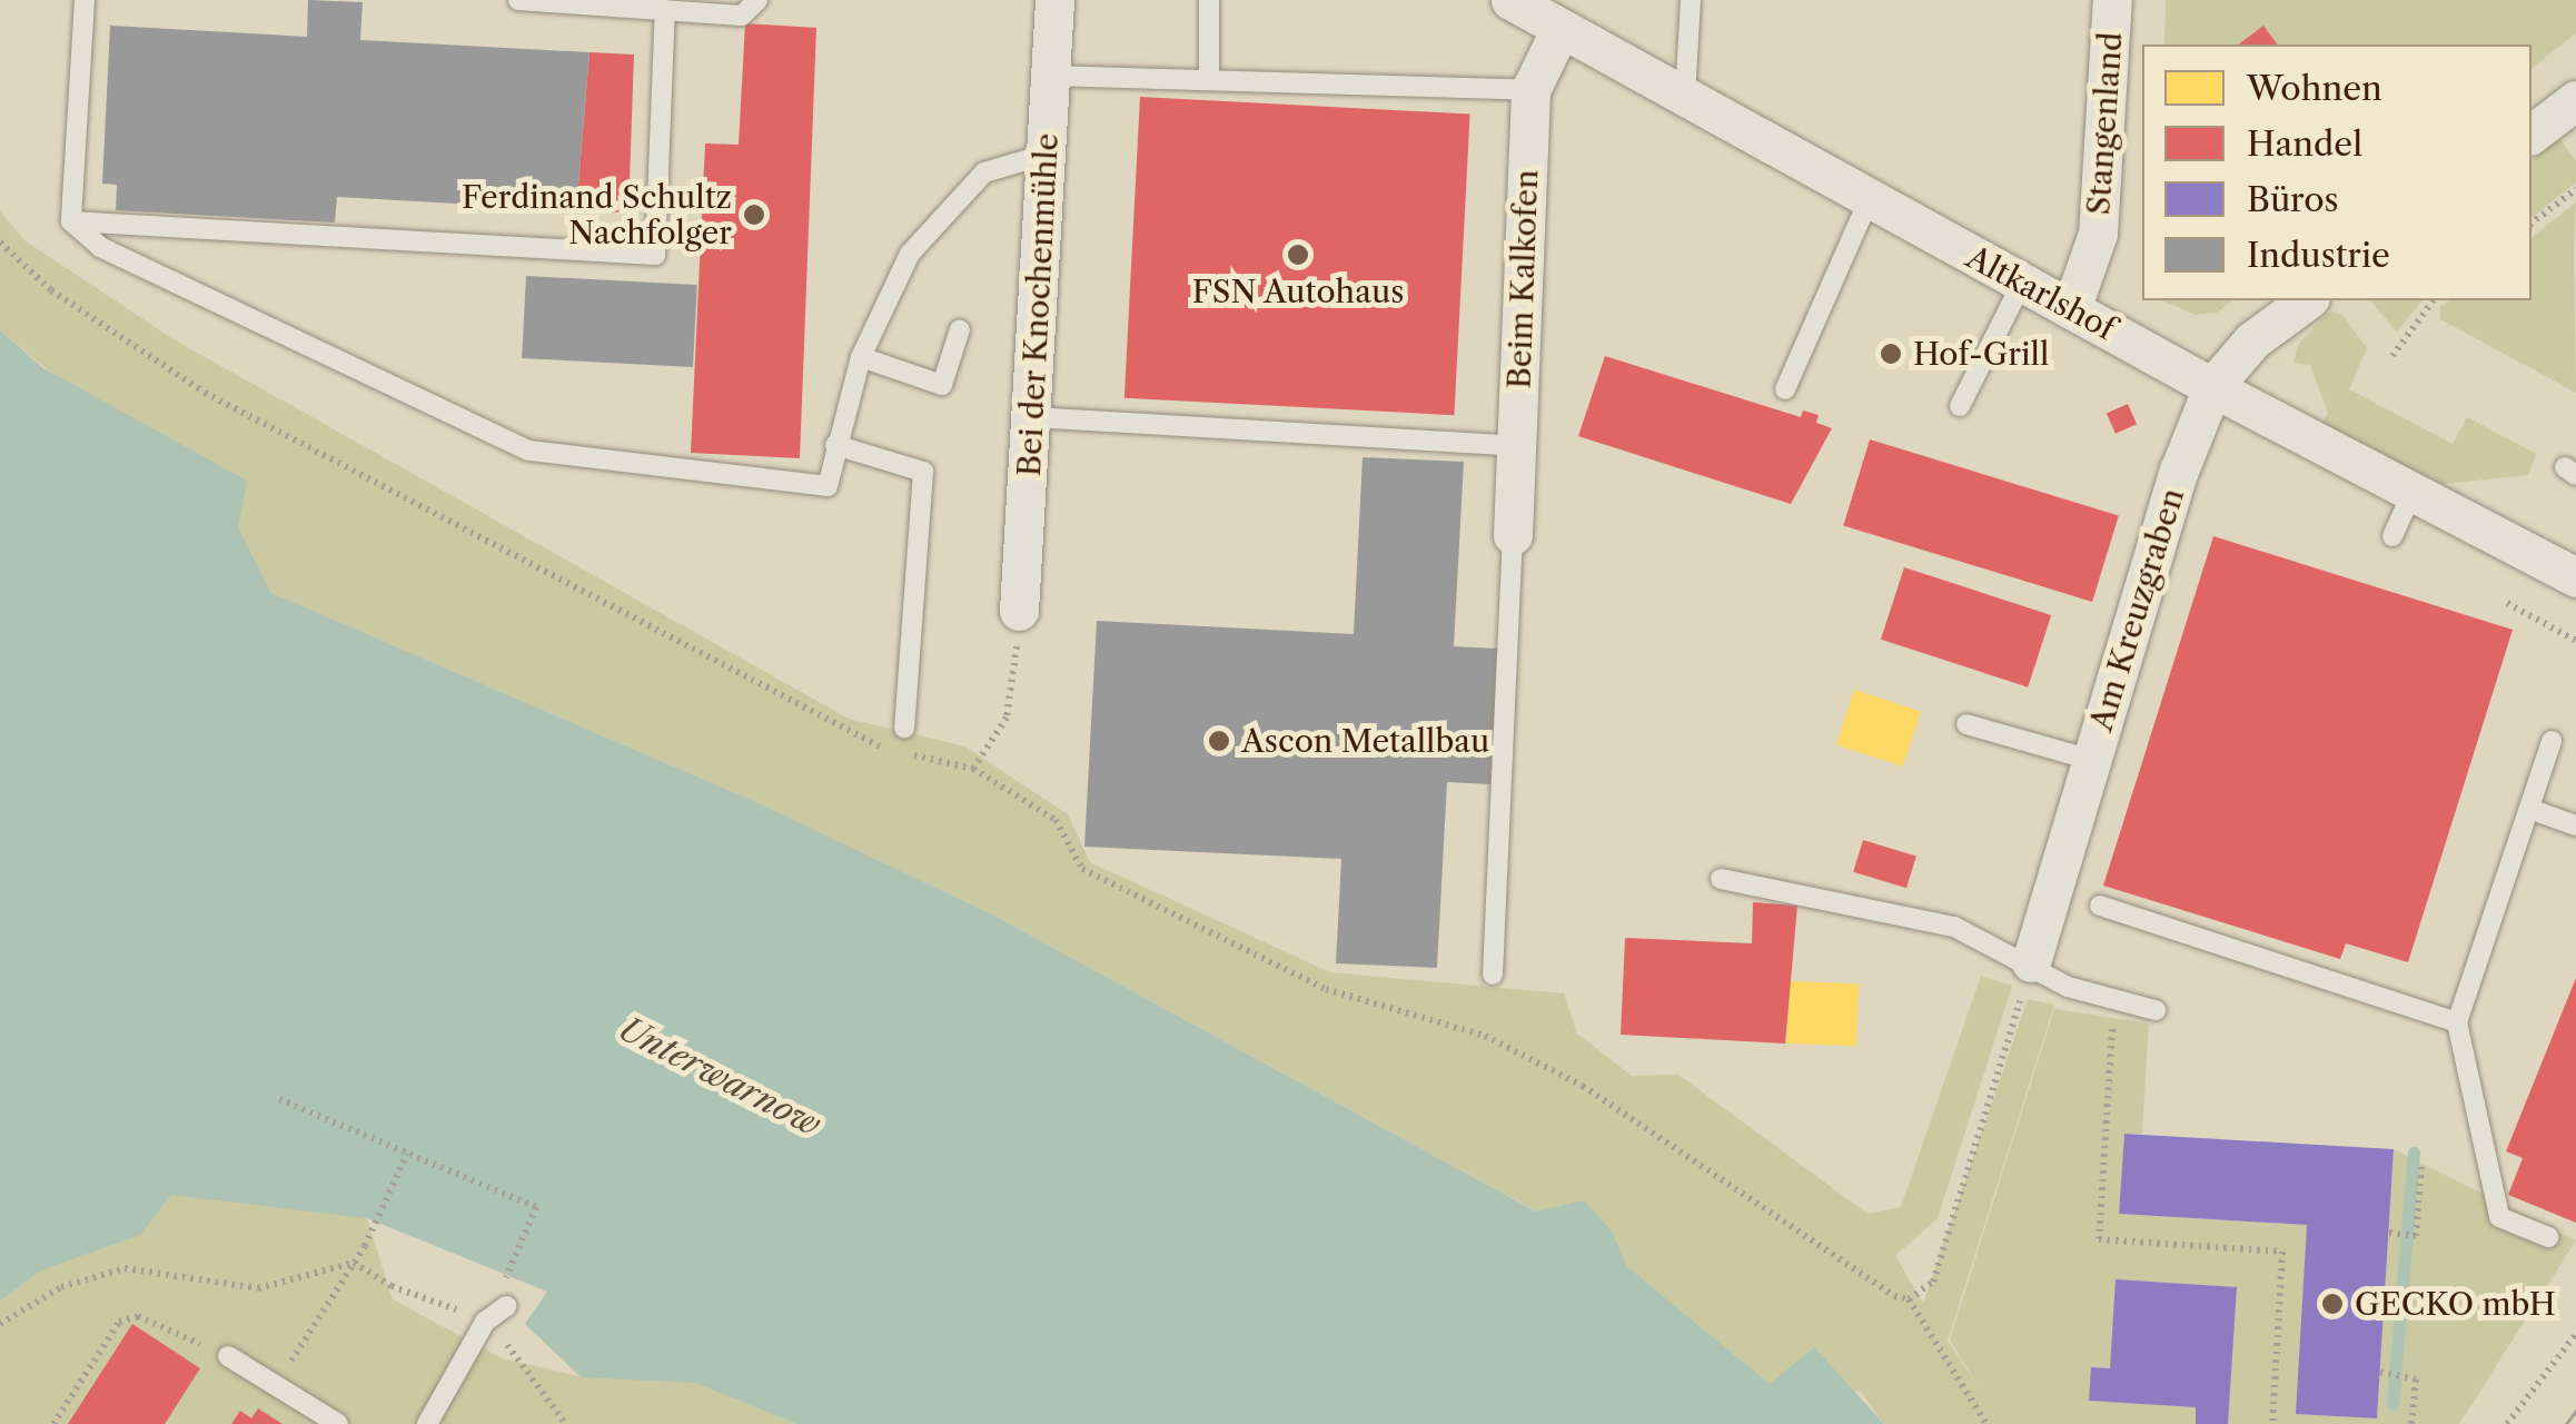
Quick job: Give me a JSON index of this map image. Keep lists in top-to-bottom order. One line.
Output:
{"streets":{"street":["Stangenland","Beim Kalkofen","Altkarlshof","Bei der Knochenmühle","Am Kreuzgraben"]},"crossings":[["Stangenland","Altkarlshof"],["Beim Kalkofen","Altkarlshof"],["Altkarlshof","Am Kreuzgraben"]],"water":["Unterwarnow"],"places":["Ferdinand Schultz Nachfolger","FSN Autohaus","Hof-Grill","Ascon Metallbau","GECKO mbH"],"legend":["Wohnen","Handel","Büros","Industrie"]}
